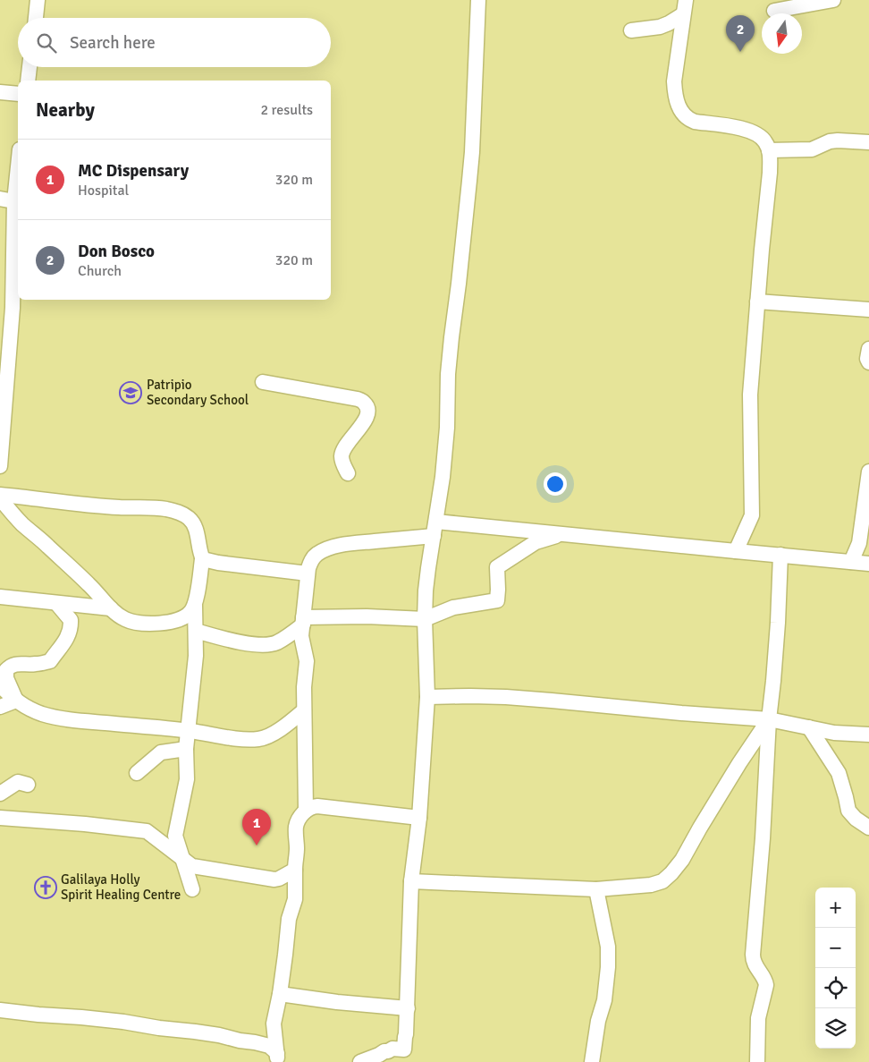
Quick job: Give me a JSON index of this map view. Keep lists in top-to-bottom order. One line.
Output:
{"places":{"school or university":["Patripio Secondary School"],"church":["Galilaya Holly Spirit Healing Centre"]},"north":"bottom","page":{"pins":["2","1"],"search":"Search here","heading":["Nearby","2 results"],"list":[{"mark":"1","name":"MC Dispensary","note":"Hospital","value":"320 m"},{"mark":"2","name":"Don Bosco","note":"Church","value":"320 m"}],"map_buttons":["+","−"]}}
